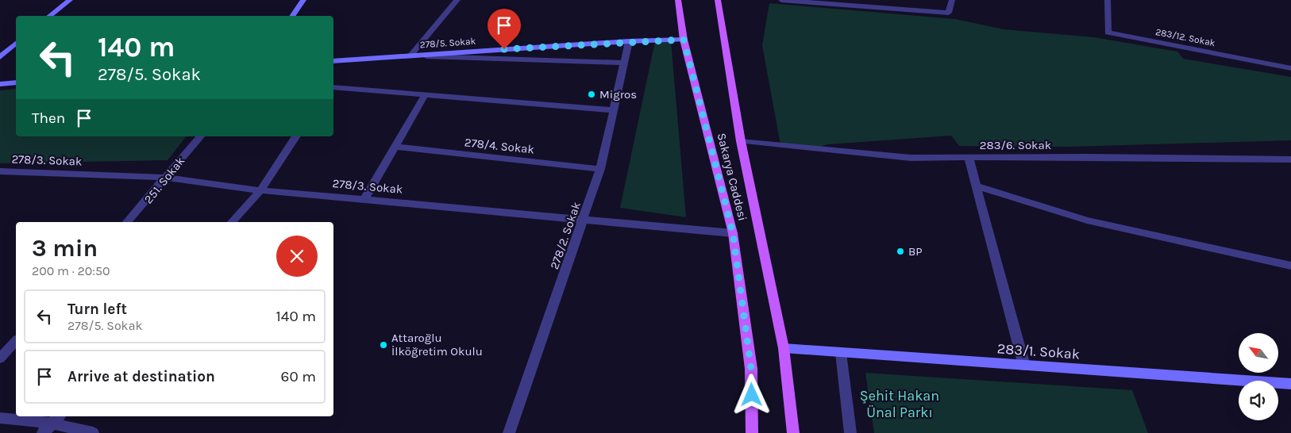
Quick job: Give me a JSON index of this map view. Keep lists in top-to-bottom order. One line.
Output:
{"streets":{"main road":["Sakarya Caddesi"],"street":["283/12. Sokak","278/5. Sokak","283/6. Sokak","278/4. Sokak","278/3. Sokak","251. Sokak","278/2. Sokak","283/1. Sokak"]},"crossings":[["278/5. Sokak","Sakarya Caddesi"],["278/5. Sokak","278/2. Sokak"],["283/6. Sokak","Sakarya Caddesi"],["278/4. Sokak","278/2. Sokak"],["278/3. Sokak","Sakarya Caddesi"],["278/3. Sokak","251. Sokak"],["278/3. Sokak","278/2. Sokak"],["Sakarya Caddesi","283/1. Sokak"]],"parks":["Şehit Hakan Ünal Parkı"],"places":["Migros","BP","Attaroğlu İlköğretim Okulu"],"north":"top left","page":{"turn":["140 m","278/5. Sokak"],"then":"Then","heading":["3 min","200 m · 20:50"],"list":[{"name":"Turn left","note":"278/5. Sokak","value":"140 m"},{"name":"Arrive at destination","value":"60 m"}]}}
